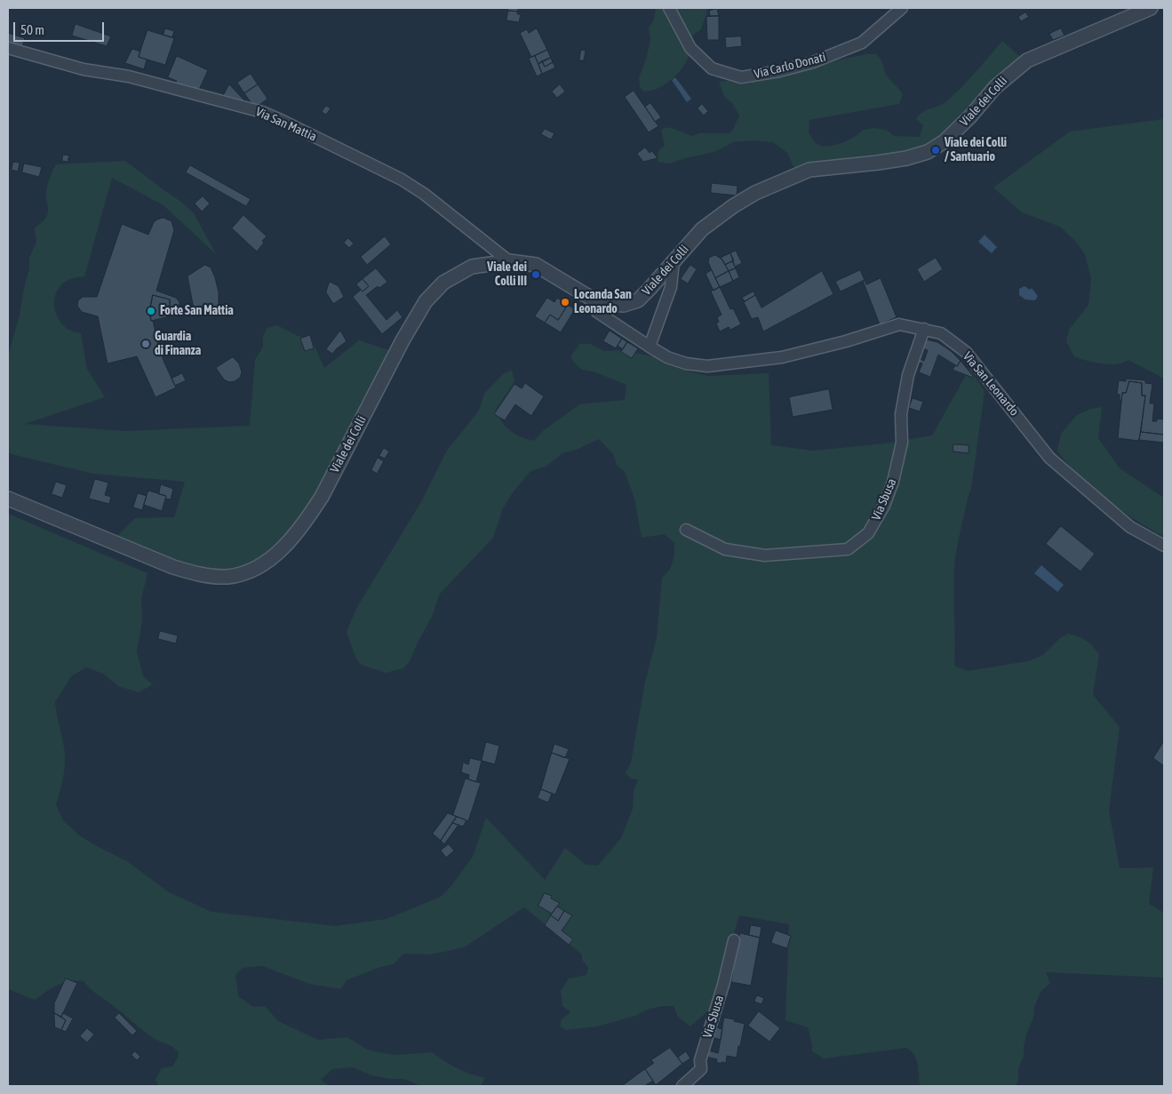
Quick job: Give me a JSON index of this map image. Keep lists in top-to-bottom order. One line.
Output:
{"streets":{"street":["Via Carlo Donati","Viale dei Colli","Via San Mattia","Via San Leonardo","Via Sbusa"]},"crossings":[["Viale dei Colli","Via San Mattia"],["Viale dei Colli","Via San Leonardo"],["Via San Leonardo","Via Sbusa"]],"places":["Viale dei Colli / Santuario","Viale dei Colli III","Locanda San Leonardo","Forte San Mattia","Guardia di Finanza"],"scale_bar":"50 m"}
